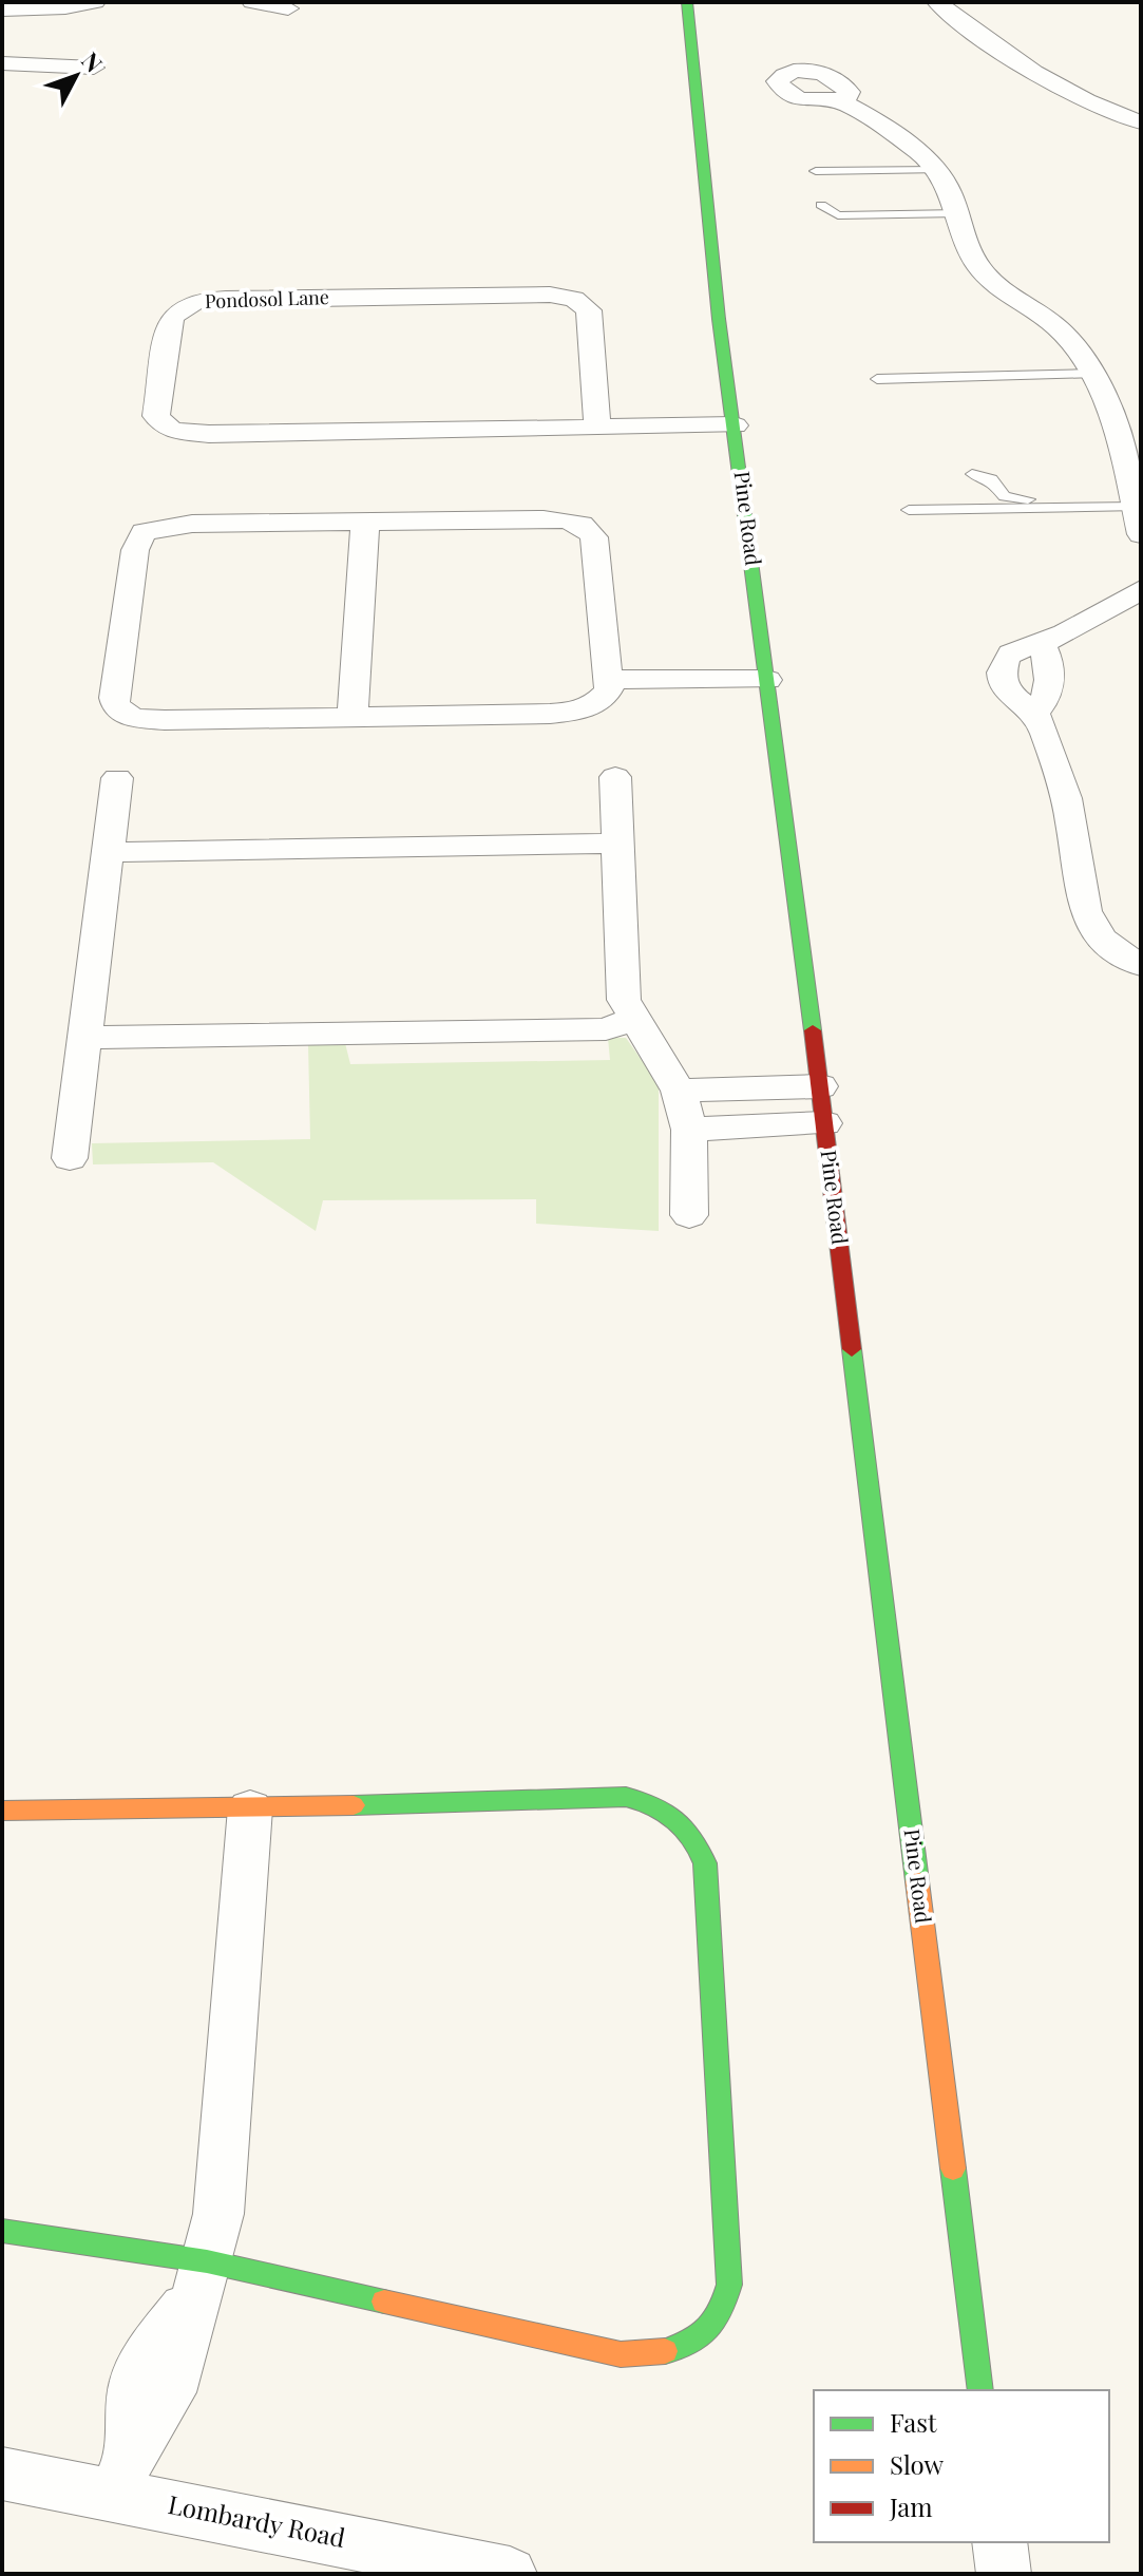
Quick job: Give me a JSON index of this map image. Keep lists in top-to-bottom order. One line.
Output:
{"streets":{"street":["Pondosol Lane","Pine Road","Lombardy Road"]},"crossings":[["Pondosol Lane","Pine Road"]],"legend":["Fast","Slow","Jam"],"north":"top right"}
